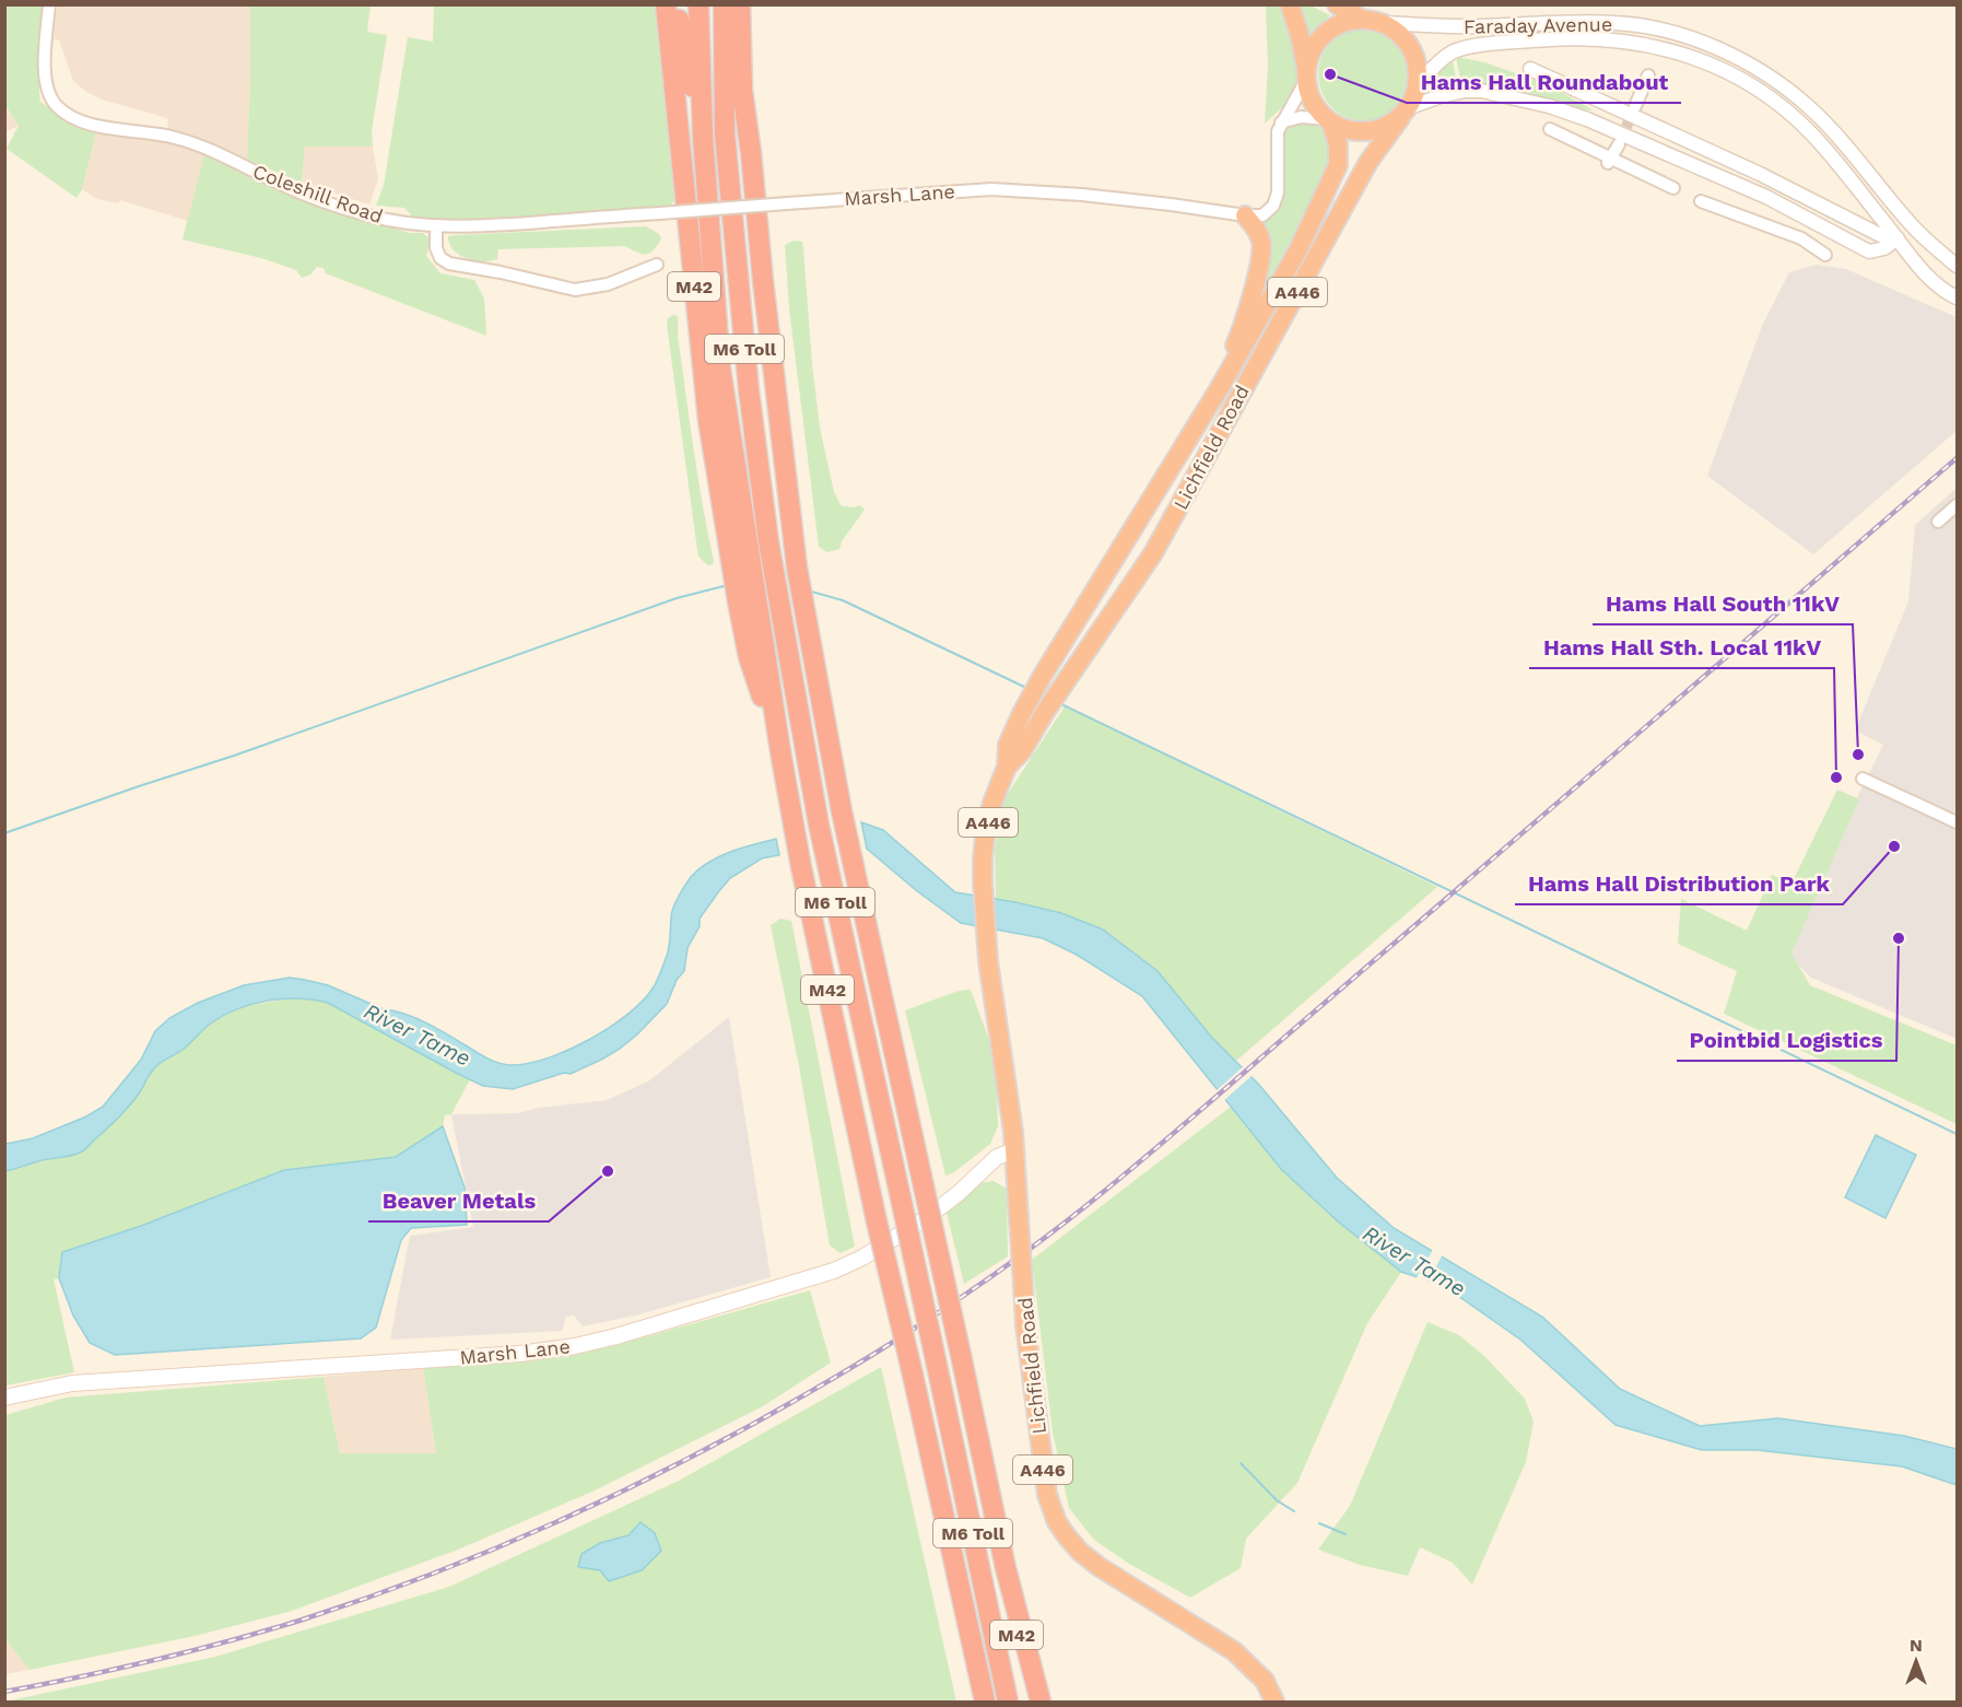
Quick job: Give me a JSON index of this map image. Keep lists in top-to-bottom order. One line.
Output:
{"streets":{"highway":["M42","A446","M6 Toll","Lichfield Road"],"main road":["Marsh Lane"],"street":["Faraday Avenue","Coleshill Road"]},"crossings":[["Faraday Avenue","Marsh Lane"],["Faraday Avenue","Lichfield Road"],["Coleshill Road","Marsh Lane"],["Marsh Lane","Lichfield Road"]],"water":["River Tame"],"places":["Hams Hall Roundabout","Hams Hall South 11kV","Hams Hall Sth. Local 11kV","Hams Hall Distribution Park","Pointbid Logistics","Beaver Metals"],"north":"top"}
